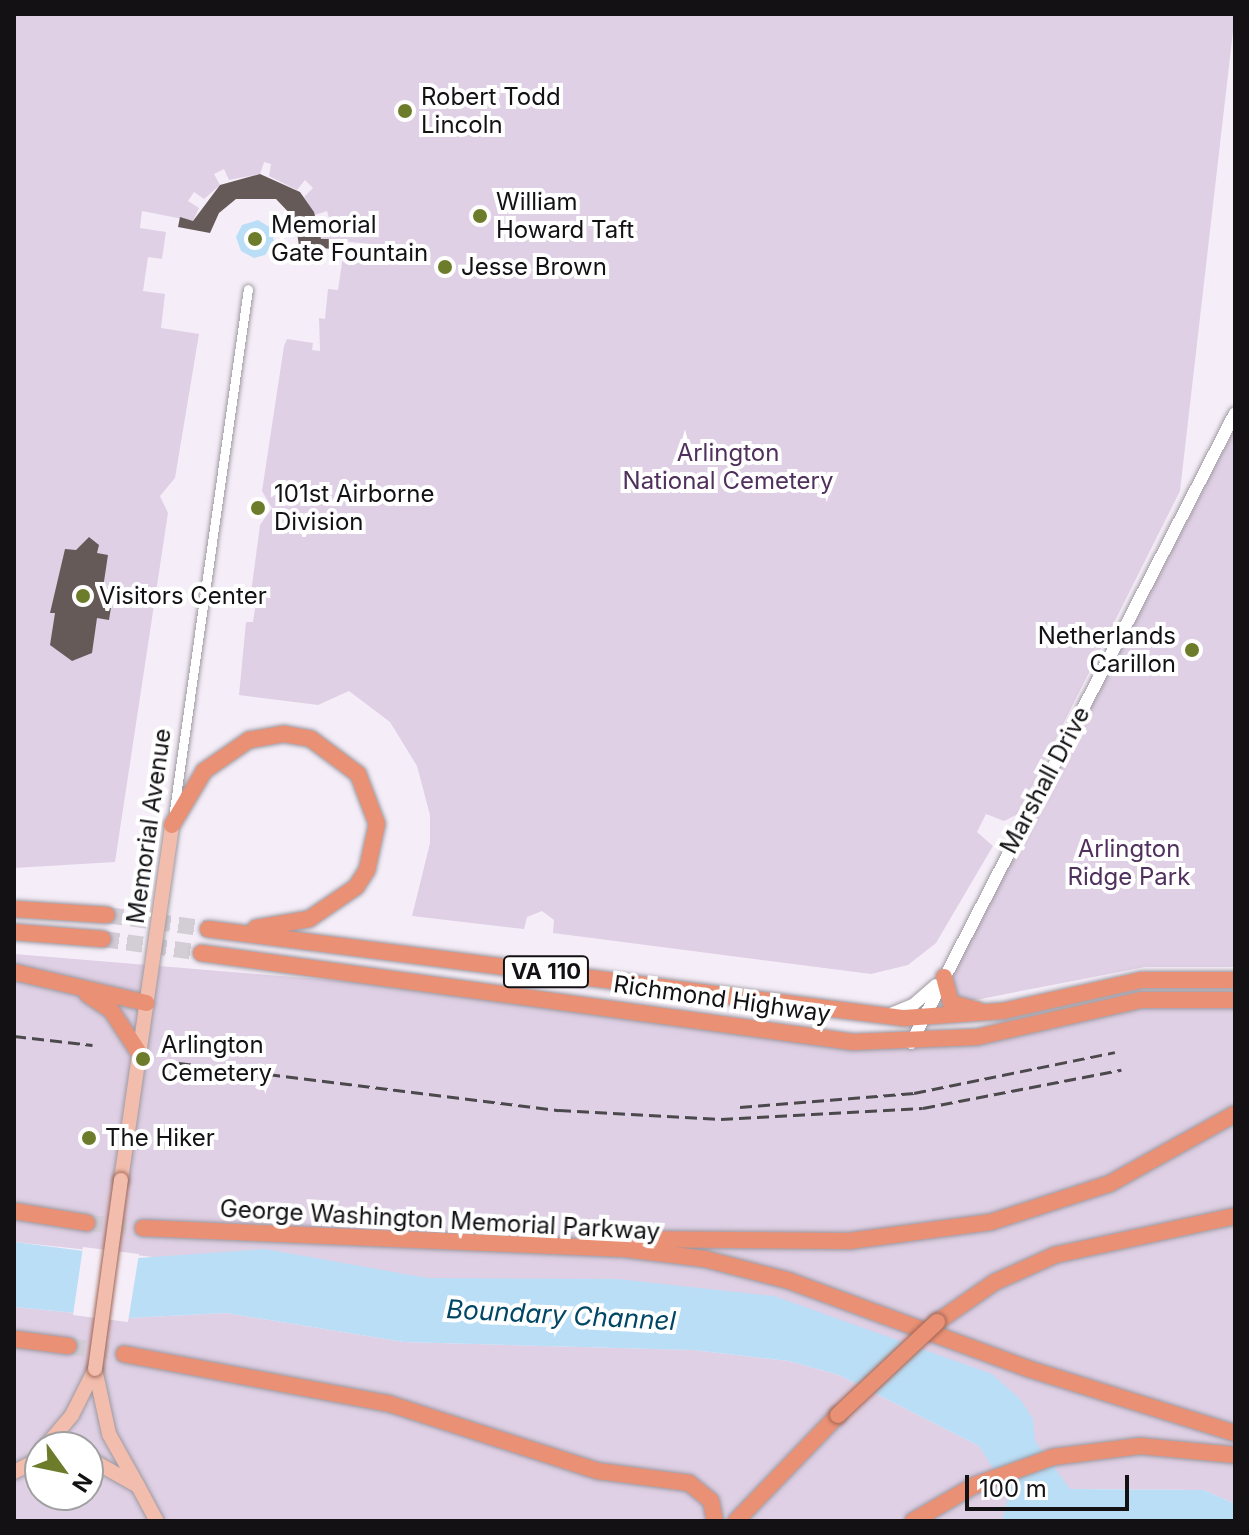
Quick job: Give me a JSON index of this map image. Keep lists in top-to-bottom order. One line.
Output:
{"streets":{"highway":["VA 110","Richmond Highway","George Washington Memorial Parkway"],"main road":["Memorial Avenue"],"street":["Marshall Drive"]},"crossings":[["Marshall Drive","Richmond Highway"],["Memorial Avenue","Richmond Highway"]],"water":["Boundary Channel"],"parks":["Arlington National Cemetery","Arlington Ridge Park"],"places":["Robert Todd Lincoln","William Howard Taft","Memorial Gate Fountain","Jesse Brown","101st Airborne Division","Visitors Center","Netherlands Carillon","Arlington Cemetery","The Hiker"],"scale_bar":"100 m","north":"bottom right"}
